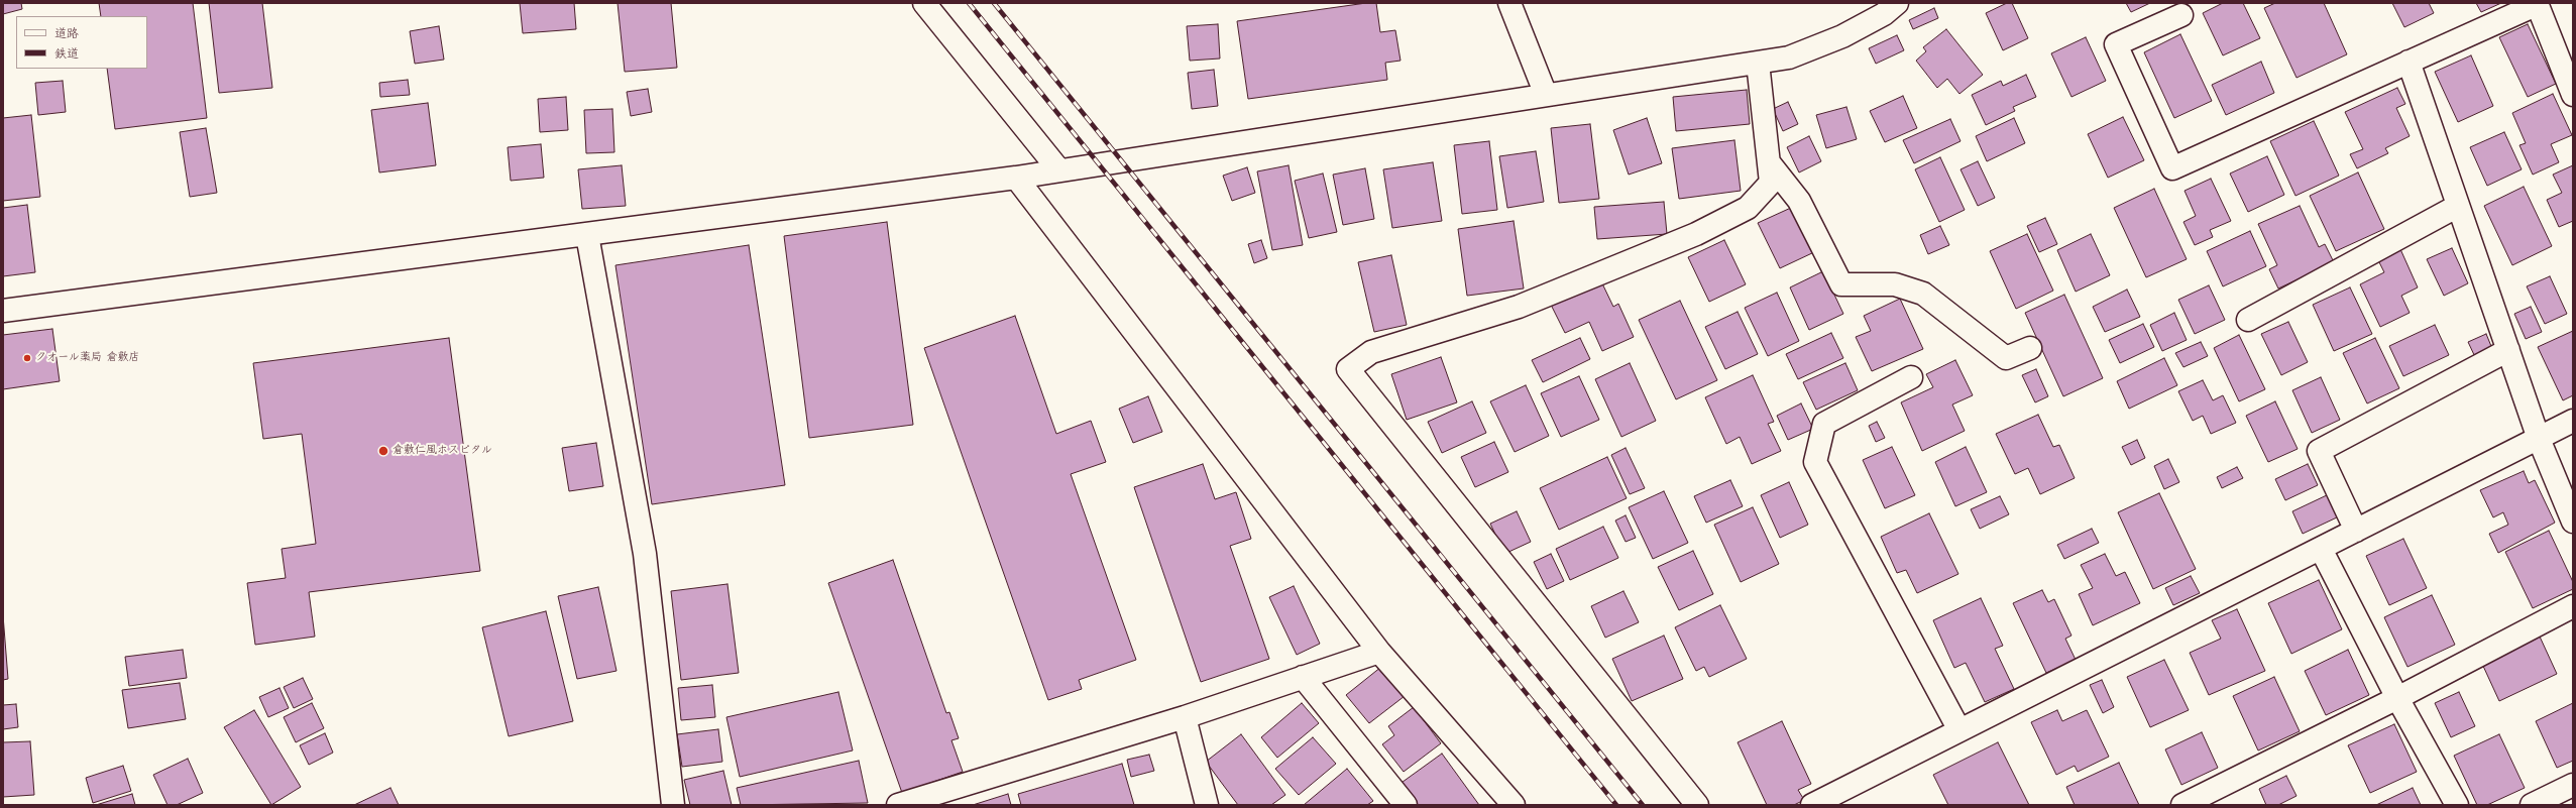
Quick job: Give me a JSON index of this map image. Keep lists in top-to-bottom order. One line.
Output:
{"places":["クオール薬局 倉敷店","倉敷仁風ホスピタル"],"legend":["道路","鉄道"]}
